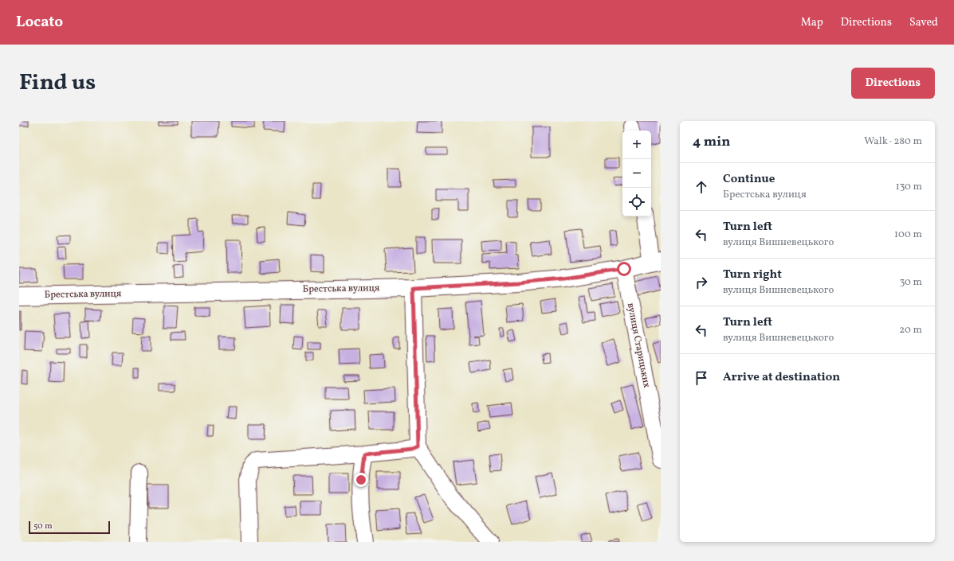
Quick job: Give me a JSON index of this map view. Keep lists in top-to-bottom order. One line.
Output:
{"streets":{"main road":["Брестська вулиця"],"street":["вулиця Старицьких"]},"crossings":[["Брестська вулиця","вулиця Старицьких"]],"scale_bar":"50 m","page":{"header":"Locato","nav":["Map","Directions","Saved"],"title":"Find us","buttons":"Directions","heading":["4 min","Walk · 280 m"],"map_buttons":["+","−"],"list":[["Continue","Брестська вулиця","130 m"],["Turn left","вулиця Вишневецького","100 m"],["Turn right","вулиця Вишневецького","30 m"],["Turn left","вулиця Вишневецького","20 m"],"Arrive at destination"],"scale":"50 m"}}
